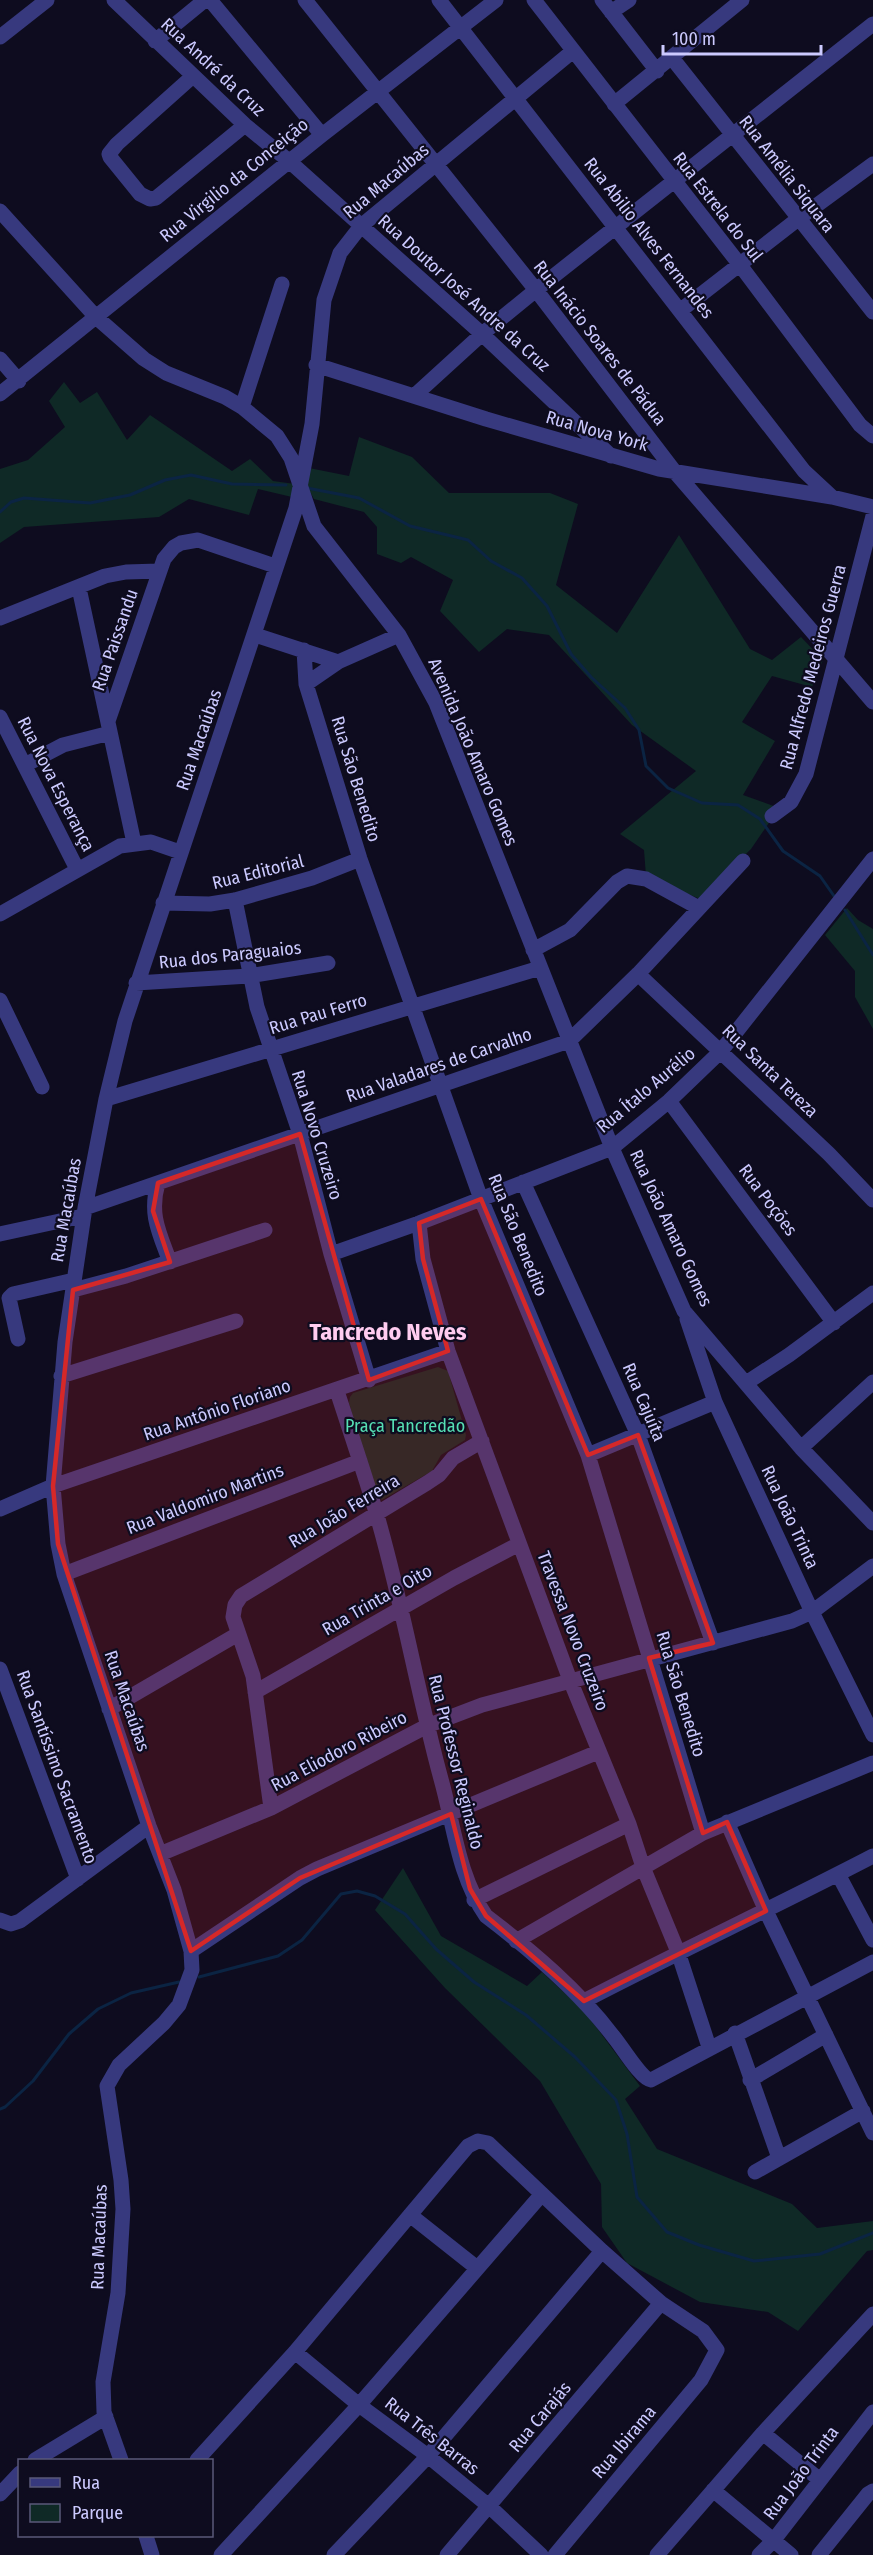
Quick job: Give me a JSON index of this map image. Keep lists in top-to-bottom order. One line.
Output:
{"streets":{"street":["Rua André da Cruz","Rua Amélia Siquara","Rua Virgilio da Conceição","Rua Macaúbas","Rua Estrela do Sul","Rua Abilio Alves Fernandes","Rua Doutor José Andre da Cruz","Rua Inácio Soares de Pádua","Rua Nova York","Rua Paissandu","Rua Alfredo Medeiros Guerra","Avenida João Amaro Gomes","Rua São Benedito","Rua Nova Esperança","Rua Editorial","Rua dos Paraguaios","Rua Pau Ferro","Rua Valadares de Carvalho","Rua Santa Tereza","Rua Ítalo Aurélio","Rua Novo Cruzeiro","Rua Poções","Rua João Amaro Gomes","Rua Cajuíta","Rua Antônio Floriano","Rua Valdomiro Martins","Rua João Ferreira","Rua João Trinta","Rua Trinta e Oito","Travessa Novo Cruzeiro","Rua Eliodoro Ribeiro","Rua Professor Reginaldo","Rua Santíssimo Sacramento","Rua Carajás","Rua Três Barras","Rua Ibirama"]},"crossings":[["Rua André da Cruz","Rua Virgilio da Conceição"],["Rua André da Cruz","Rua Doutor José Andre da Cruz"],["Rua Virgilio da Conceição","Rua Abilio Alves Fernandes"],["Rua Virgilio da Conceição","Rua Doutor José Andre da Cruz"],["Rua Virgilio da Conceição","Rua Inácio Soares de Pádua"],["Rua Virgilio da Conceição","Avenida João Amaro Gomes"],["Rua Macaúbas","Rua Estrela do Sul"],["Rua Macaúbas","Rua Abilio Alves Fernandes"],["Rua Macaúbas","Rua Doutor José Andre da Cruz"],["Rua Macaúbas","Rua Inácio Soares de Pádua"],["Rua Macaúbas","Rua Nova York"],["Rua Macaúbas","Rua Paissandu"],["Rua Macaúbas","Avenida João Amaro Gomes"],["Rua Macaúbas","Rua Editorial"],["Rua Macaúbas","Rua dos Paraguaios"],["Rua Macaúbas","Rua Pau Ferro"],["Rua Macaúbas","Rua Valadares de Carvalho"],["Rua Macaúbas","Rua Antônio Floriano"],["Rua Macaúbas","Rua Valdomiro Martins"],["Rua Macaúbas","Rua Eliodoro Ribeiro"],["Rua Abilio Alves Fernandes","Rua Nova York"],["Rua Doutor José Andre da Cruz","Rua Nova York"],["Rua Inácio Soares de Pádua","Rua Nova York"],["Rua Inácio Soares de Pádua","Rua Alfredo Medeiros Guerra"],["Avenida João Amaro Gomes","Rua Pau Ferro"],["Avenida João Amaro Gomes","Rua Valadares de Carvalho"],["Avenida João Amaro Gomes","Rua João Amaro Gomes"],["Rua São Benedito","Rua Editorial"],["Rua São Benedito","Rua Pau Ferro"],["Rua São Benedito","Rua Valadares de Carvalho"],["Rua São Benedito","Rua Ítalo Aurélio"],["Rua São Benedito","Rua Eliodoro Ribeiro"],["Rua Editorial","Rua Novo Cruzeiro"],["Rua dos Paraguaios","Rua Novo Cruzeiro"],["Rua Pau Ferro","Rua Novo Cruzeiro"],["Rua Valadares de Carvalho","Rua Santa Tereza"],["Rua Valadares de Carvalho","Rua Novo Cruzeiro"],["Rua Valadares de Carvalho","Rua João Amaro Gomes"],["Rua Santa Tereza","Rua Ítalo Aurélio"],["Rua Ítalo Aurélio","Rua Novo Cruzeiro"],["Rua Ítalo Aurélio","Rua Poções"],["Rua Ítalo Aurélio","Rua João Amaro Gomes"],["Rua Ítalo Aurélio","Rua Cajuíta"],["Rua Ítalo Aurélio","Travessa Novo Cruzeiro"],["Rua Novo Cruzeiro","Rua Antônio Floriano"],["Rua João Amaro Gomes","Rua João Trinta"],["Rua Cajuíta","Rua Eliodoro Ribeiro"],["Rua Antônio Floriano","Travessa Novo Cruzeiro"],["Rua Antônio Floriano","Rua Professor Reginaldo"],["Rua Valdomiro Martins","Rua Professor Reginaldo"],["Rua João Ferreira","Travessa Novo Cruzeiro"],["Rua João Ferreira","Rua Professor Reginaldo"],["Rua João Trinta","Rua Eliodoro Ribeiro"],["Rua Trinta e Oito","Travessa Novo Cruzeiro"],["Rua Trinta e Oito","Rua Professor Reginaldo"],["Travessa Novo Cruzeiro","Rua Eliodoro Ribeiro"],["Travessa Novo Cruzeiro","Rua Professor Reginaldo"],["Rua Eliodoro Ribeiro","Rua Professor Reginaldo"],["Rua Carajás","Rua Três Barras"],["Rua Carajás","Rua Ibirama"]],"districts":["Tancredo Neves"],"parks":["Praça Tancredão"],"legend":["Rua","Parque"],"scale_bar":"100 m"}
